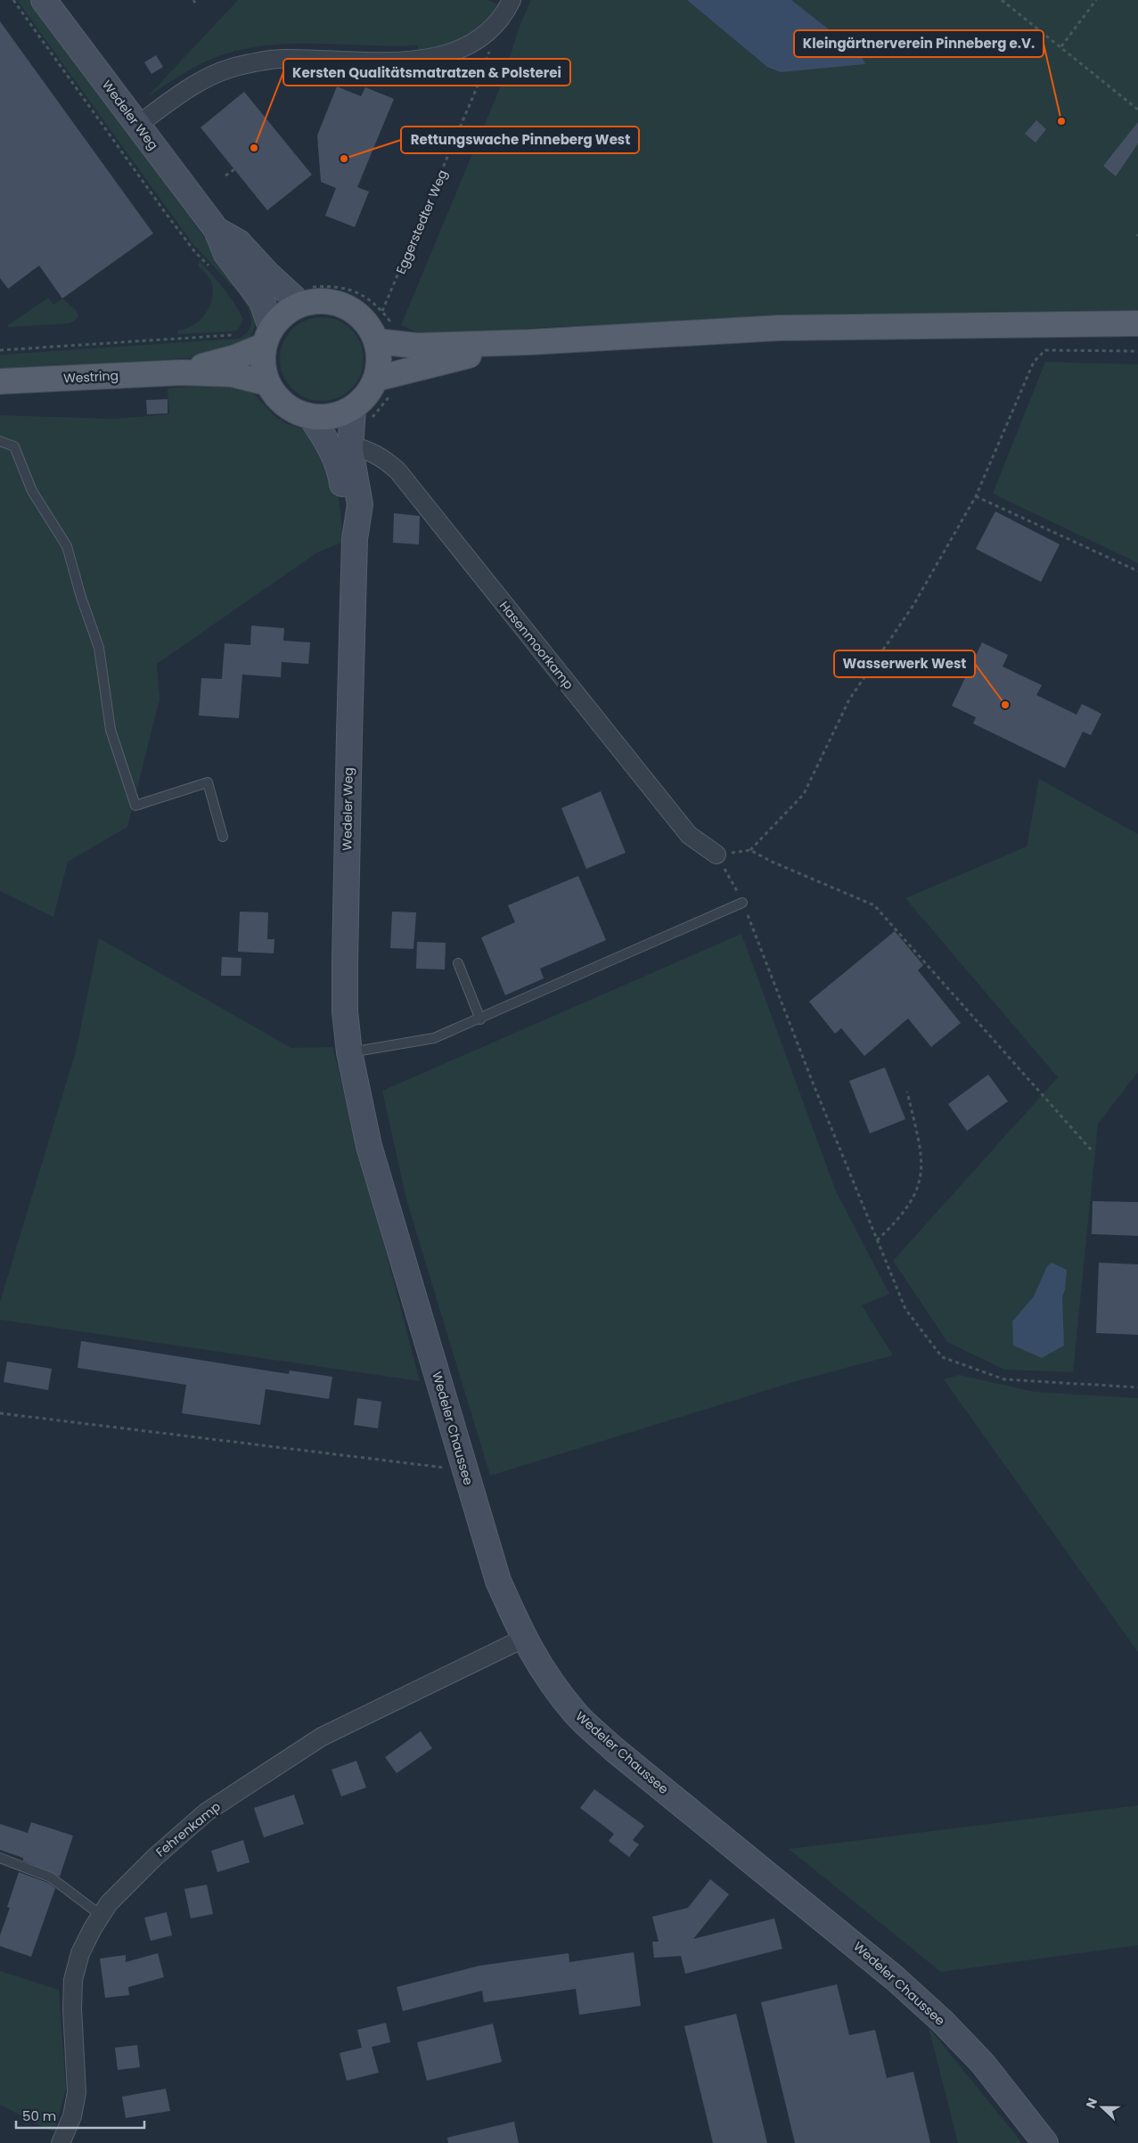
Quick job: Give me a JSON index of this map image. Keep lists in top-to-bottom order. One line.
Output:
{"streets":{"main road":["Wedeler Weg","Westring","Wedeler Chaussee"],"street":["Hasenmoorkamp","Fehrenkamp"],"path":["Eggerstedter Weg"]},"crossings":[["Wedeler Weg","Eggerstedter Weg"],["Wedeler Weg","Westring"],["Wedeler Weg","Hasenmoorkamp"],["Wedeler Weg","Wedeler Chaussee"],["Eggerstedter Weg","Westring"],["Wedeler Chaussee","Fehrenkamp"]],"places":["Kleingärtnerverein Pinneberg e.V.","Kersten Qualitätsmatratzen & Polsterei","Rettungswache Pinneberg West","Wasserwerk West"],"scale_bar":"50 m","north":"left"}
